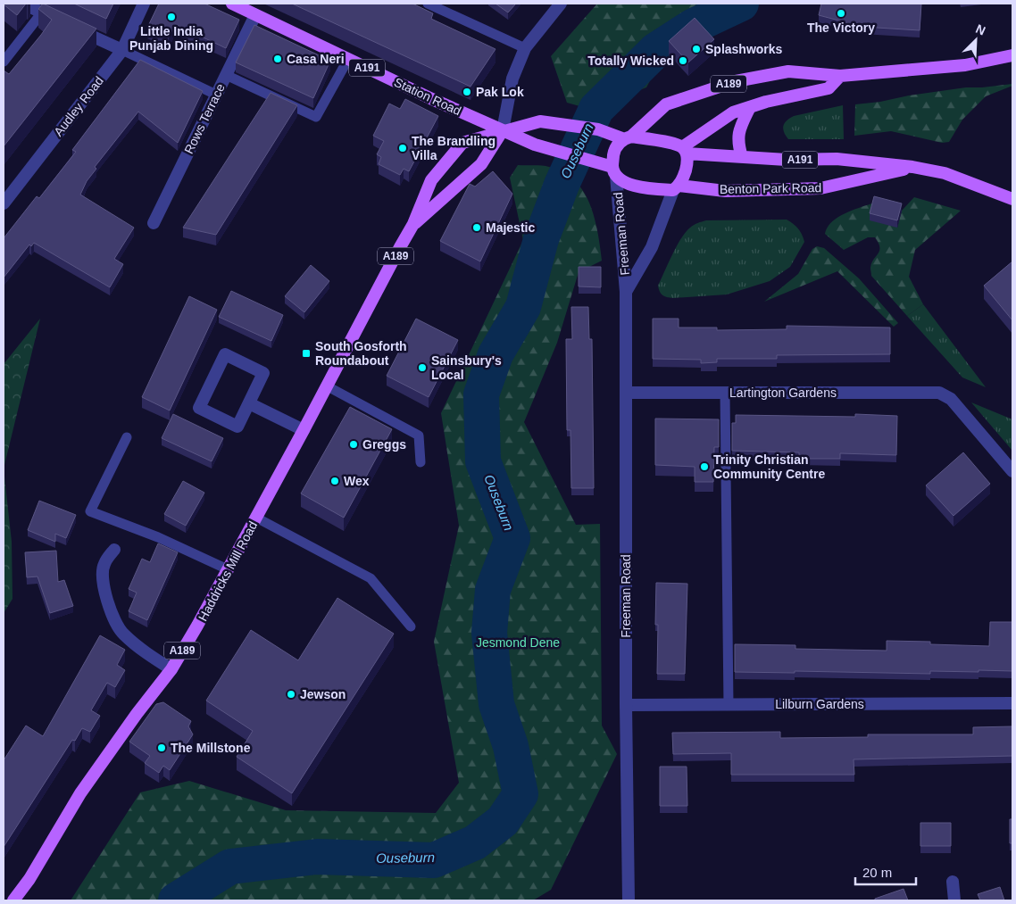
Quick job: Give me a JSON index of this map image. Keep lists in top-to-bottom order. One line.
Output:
{"streets":{"main road":["A191","A189","Station Road","Benton Park Road","Haddricks Mill Road"],"street":["Audley Road","Rows Terrace","Freeman Road","Lartington Gardens","Lilburn Gardens"]},"crossings":[["A189","Station Road"],["A189","Benton Park Road"],["A189","Freeman Road"],["A189","Haddricks Mill Road"],["Station Road","Rows Terrace"],["Station Road","Benton Park Road"],["Station Road","Freeman Road"],["Station Road","Haddricks Mill Road"],["Benton Park Road","Freeman Road"],["Freeman Road","Lartington Gardens"],["Freeman Road","Lilburn Gardens"]],"water":["Ouseburn"],"parks":["Jesmond Dene"],"places":{"other":["The Victory","Little India Punjab Dining","Splashworks","Casa Neri","Totally Wicked","Pak Lok","The Brandling Villa","Majestic","Sainsbury's Local","Greggs","Trinity Christian Community Centre","Wex","Jewson","The Millstone"],"transit":["South Gosforth Roundabout"]},"scale_bar":"20 m","north":"top right"}
